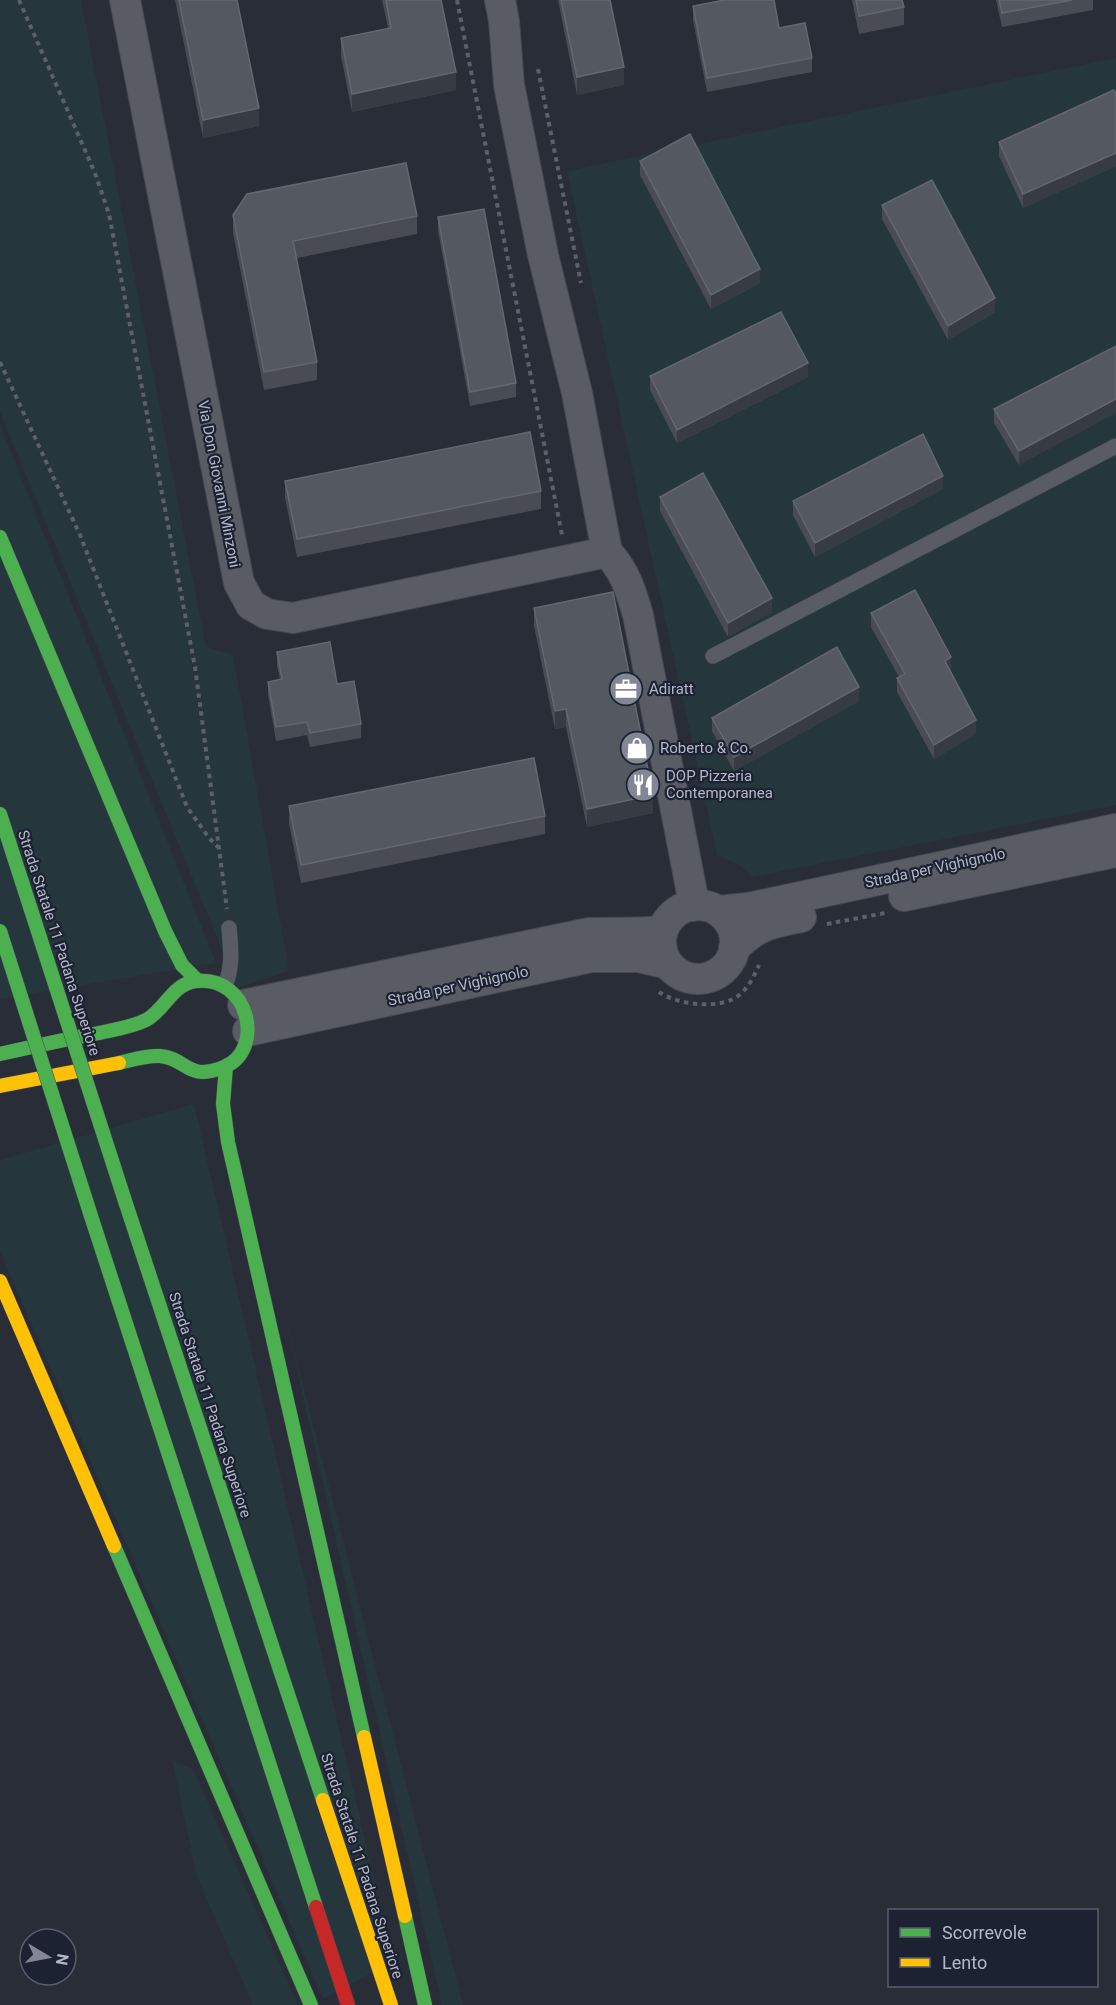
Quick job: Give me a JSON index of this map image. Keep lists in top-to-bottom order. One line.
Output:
{"streets":{"main road":["Strada Statale 11 Padana Superiore"],"street":["Via Don Giovanni Minzoni","Strada per Vighignolo"]},"places":{"office":["Adiratt"],"shop":["Roberto & Co."],"restaurant":["DOP Pizzeria Contemporanea"]},"legend":["Scorrevole","Lento"],"north":"right"}
